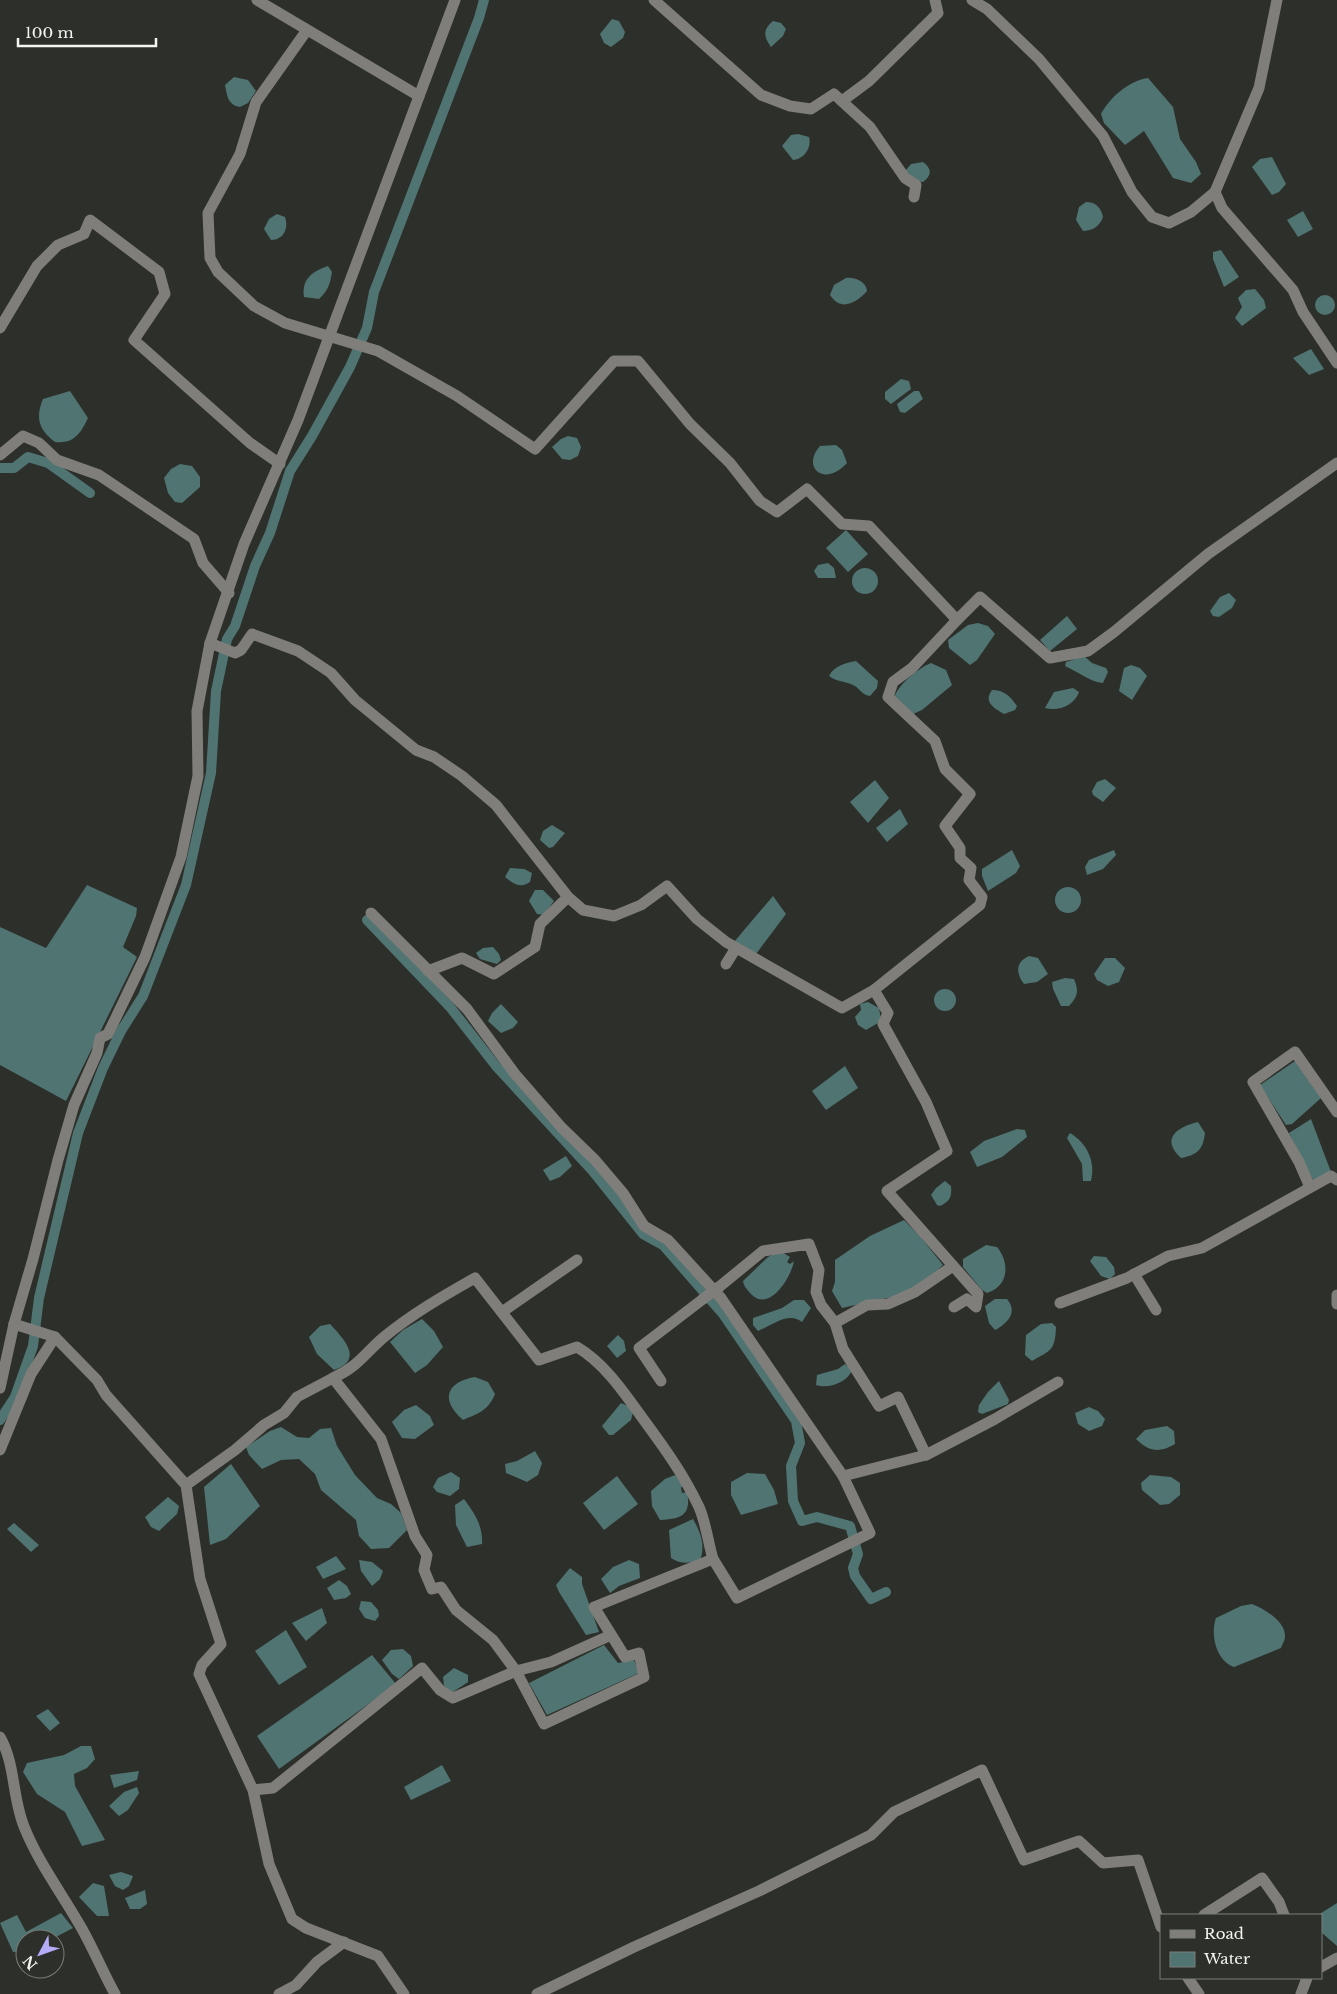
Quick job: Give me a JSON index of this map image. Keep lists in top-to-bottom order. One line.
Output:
{"legend":["Road","Water"],"scale_bar":"100 m","north":"bottom left"}
